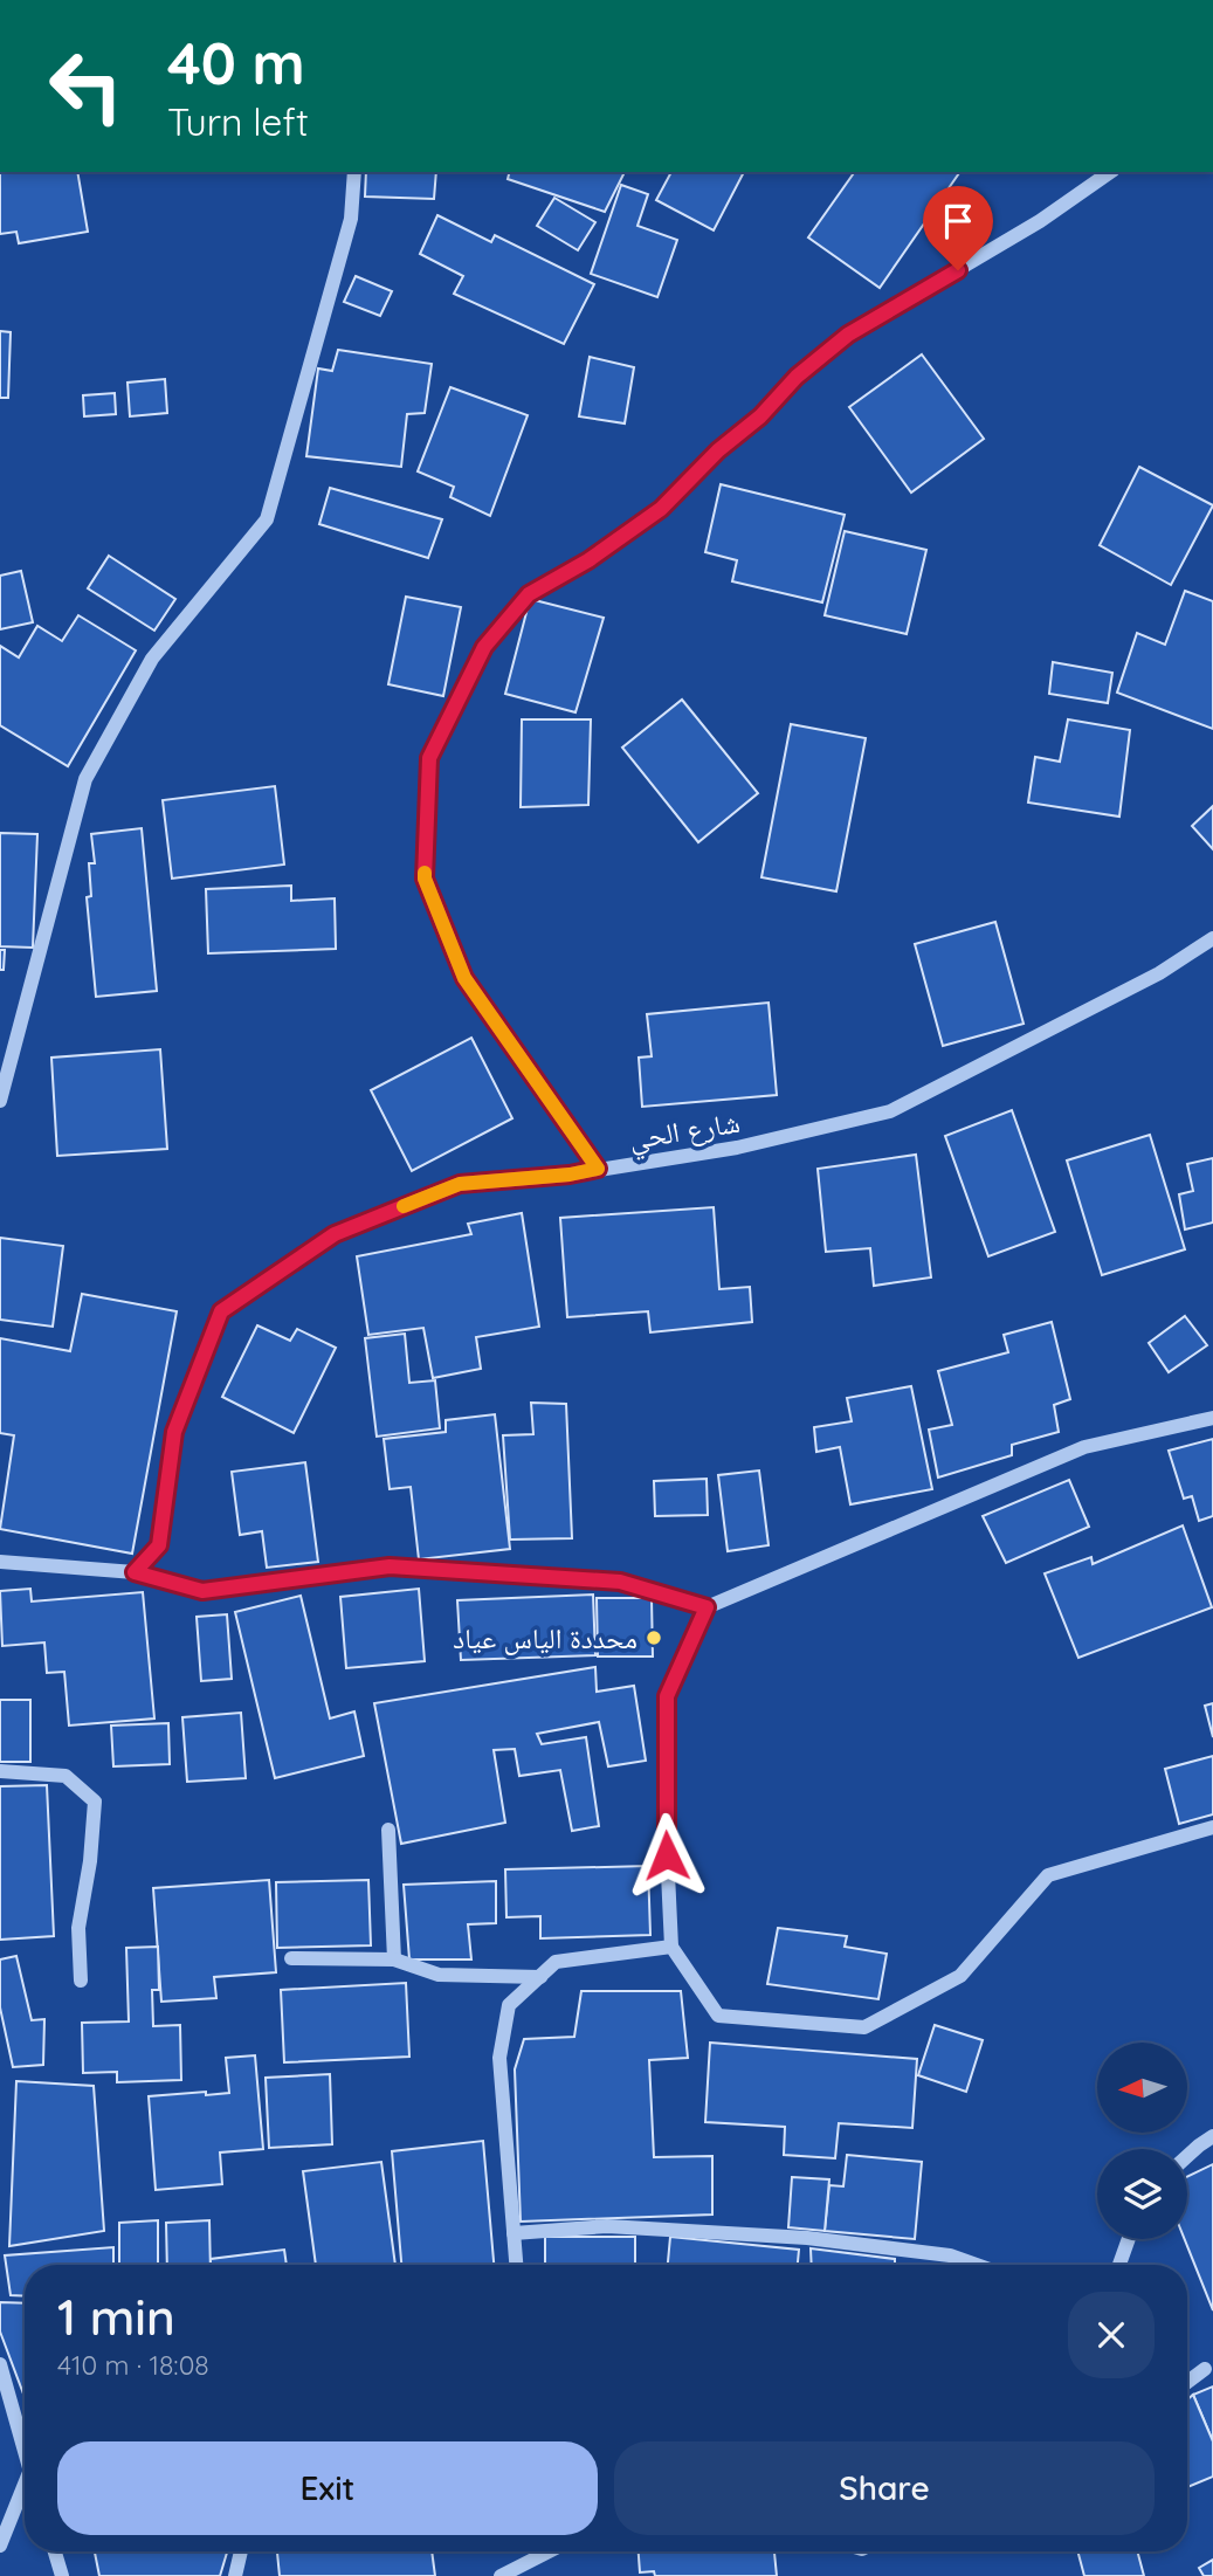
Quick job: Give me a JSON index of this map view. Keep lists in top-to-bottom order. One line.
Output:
{"streets":{"street":["شارع الحي"]},"places":["محددة الياس عياد"],"north":"left","page":{"turn":["40 m","Turn left"],"heading":["1 min","410 m · 18:08"],"buttons":["Exit","Share"]}}
